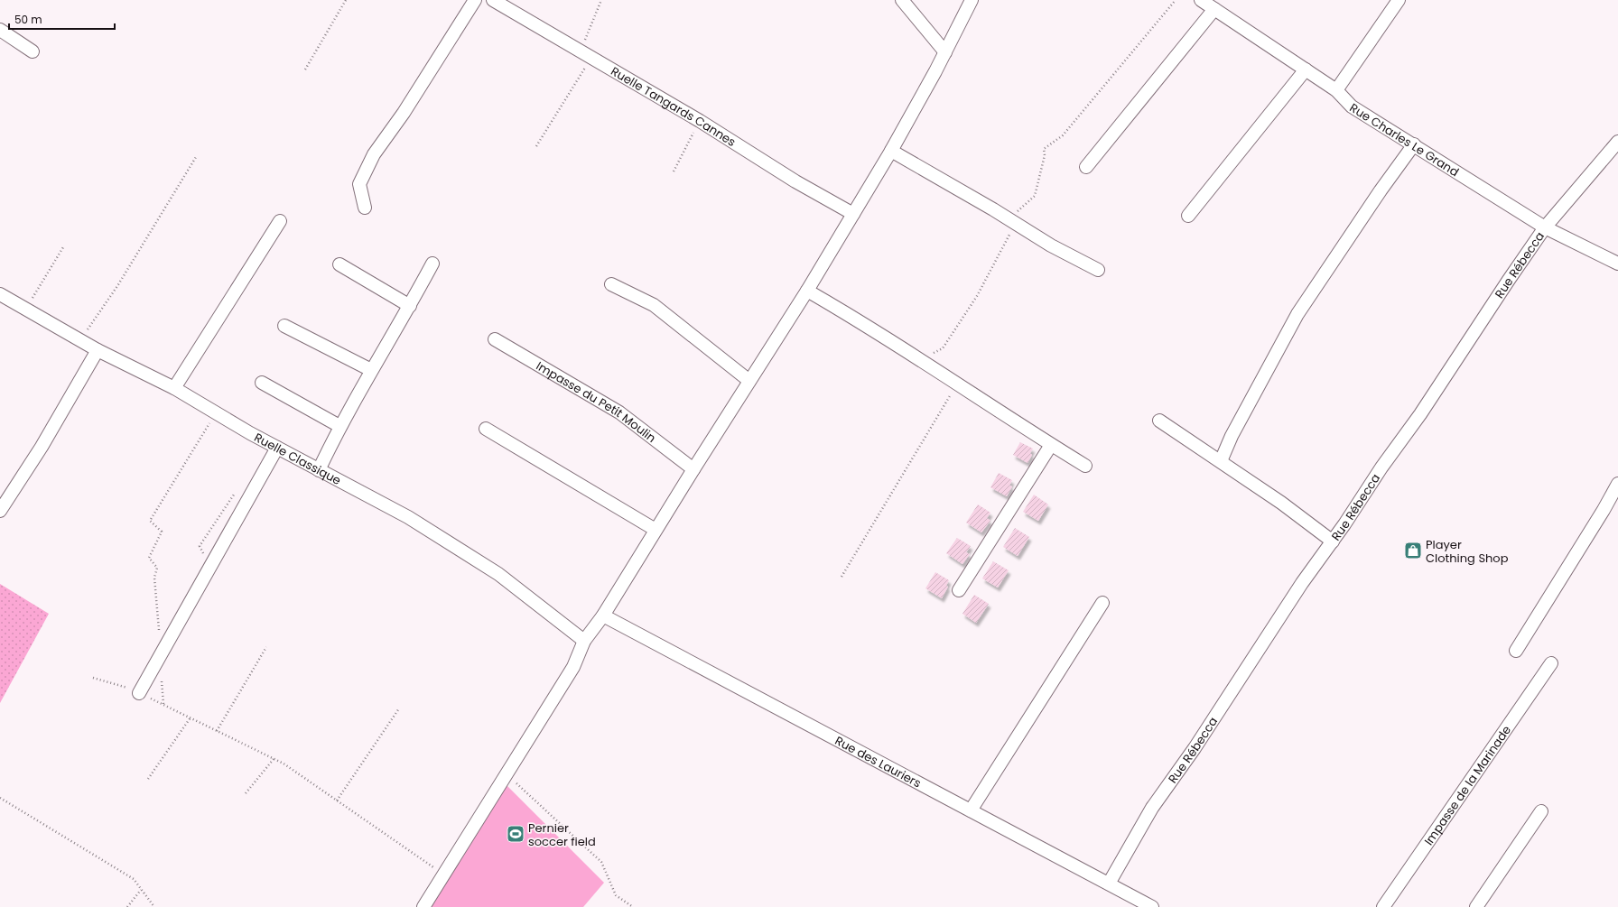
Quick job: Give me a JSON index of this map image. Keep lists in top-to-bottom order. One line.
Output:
{"streets":{"street":["Ruelle Tangards Cannes","Rue Charles Le Grand","Rue Rébecca","Impasse du Petit Moulin","Ruelle Classique","Rue des Lauriers","Impasse de la Marinade"]},"crossings":[["Rue Charles Le Grand","Rue Rébecca"],["Rue Rébecca","Rue des Lauriers"]],"places":{"shop":["Player Clothing Shop"],"sports":["Pernier soccer field"]},"scale_bar":"50 m"}
